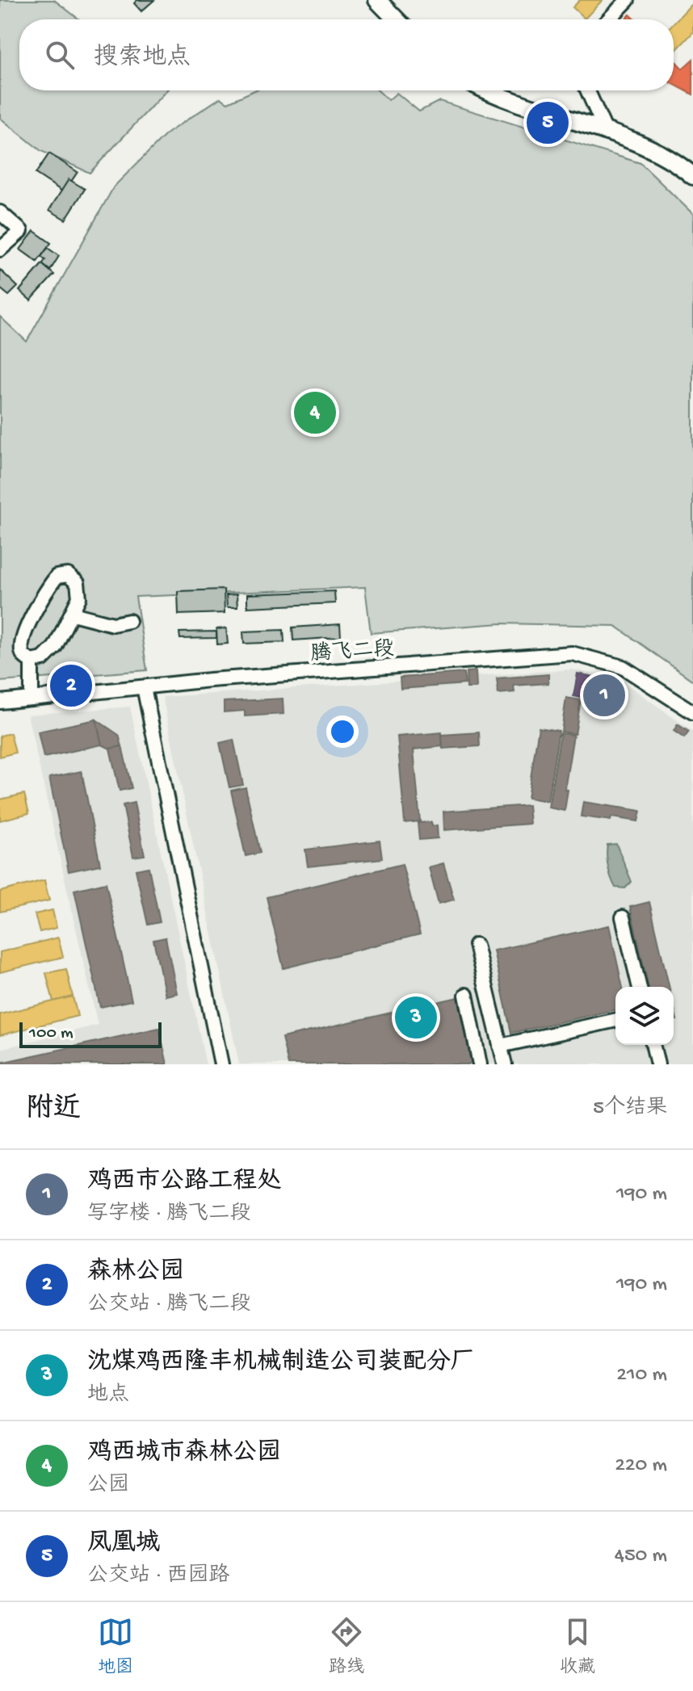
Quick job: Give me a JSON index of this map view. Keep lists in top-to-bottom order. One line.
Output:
{"streets":{"street":["腾飞二段"]},"scale_bar":"100 m","page":{"search":"搜索地点","pins":["5","4","2","1","3"],"scale":"100 m","heading":["附近","5个结果"],"list":[{"mark":"1","name":"鸡西市公路工程处","note":"写字楼 · 腾飞二段","value":"190 m"},{"mark":"2","name":"森林公园","note":"公交站 · 腾飞二段","value":"190 m"},{"mark":"3","name":"沈煤鸡西隆丰机械制造公司装配分厂","note":"地点","value":"210 m"},{"mark":"4","name":"鸡西城市森林公园","note":"公园","value":"220 m"},{"mark":"5","name":"凤凰城","note":"公交站 · 西园路","value":"450 m"}],"nav":["地图","路线","收藏"]}}
